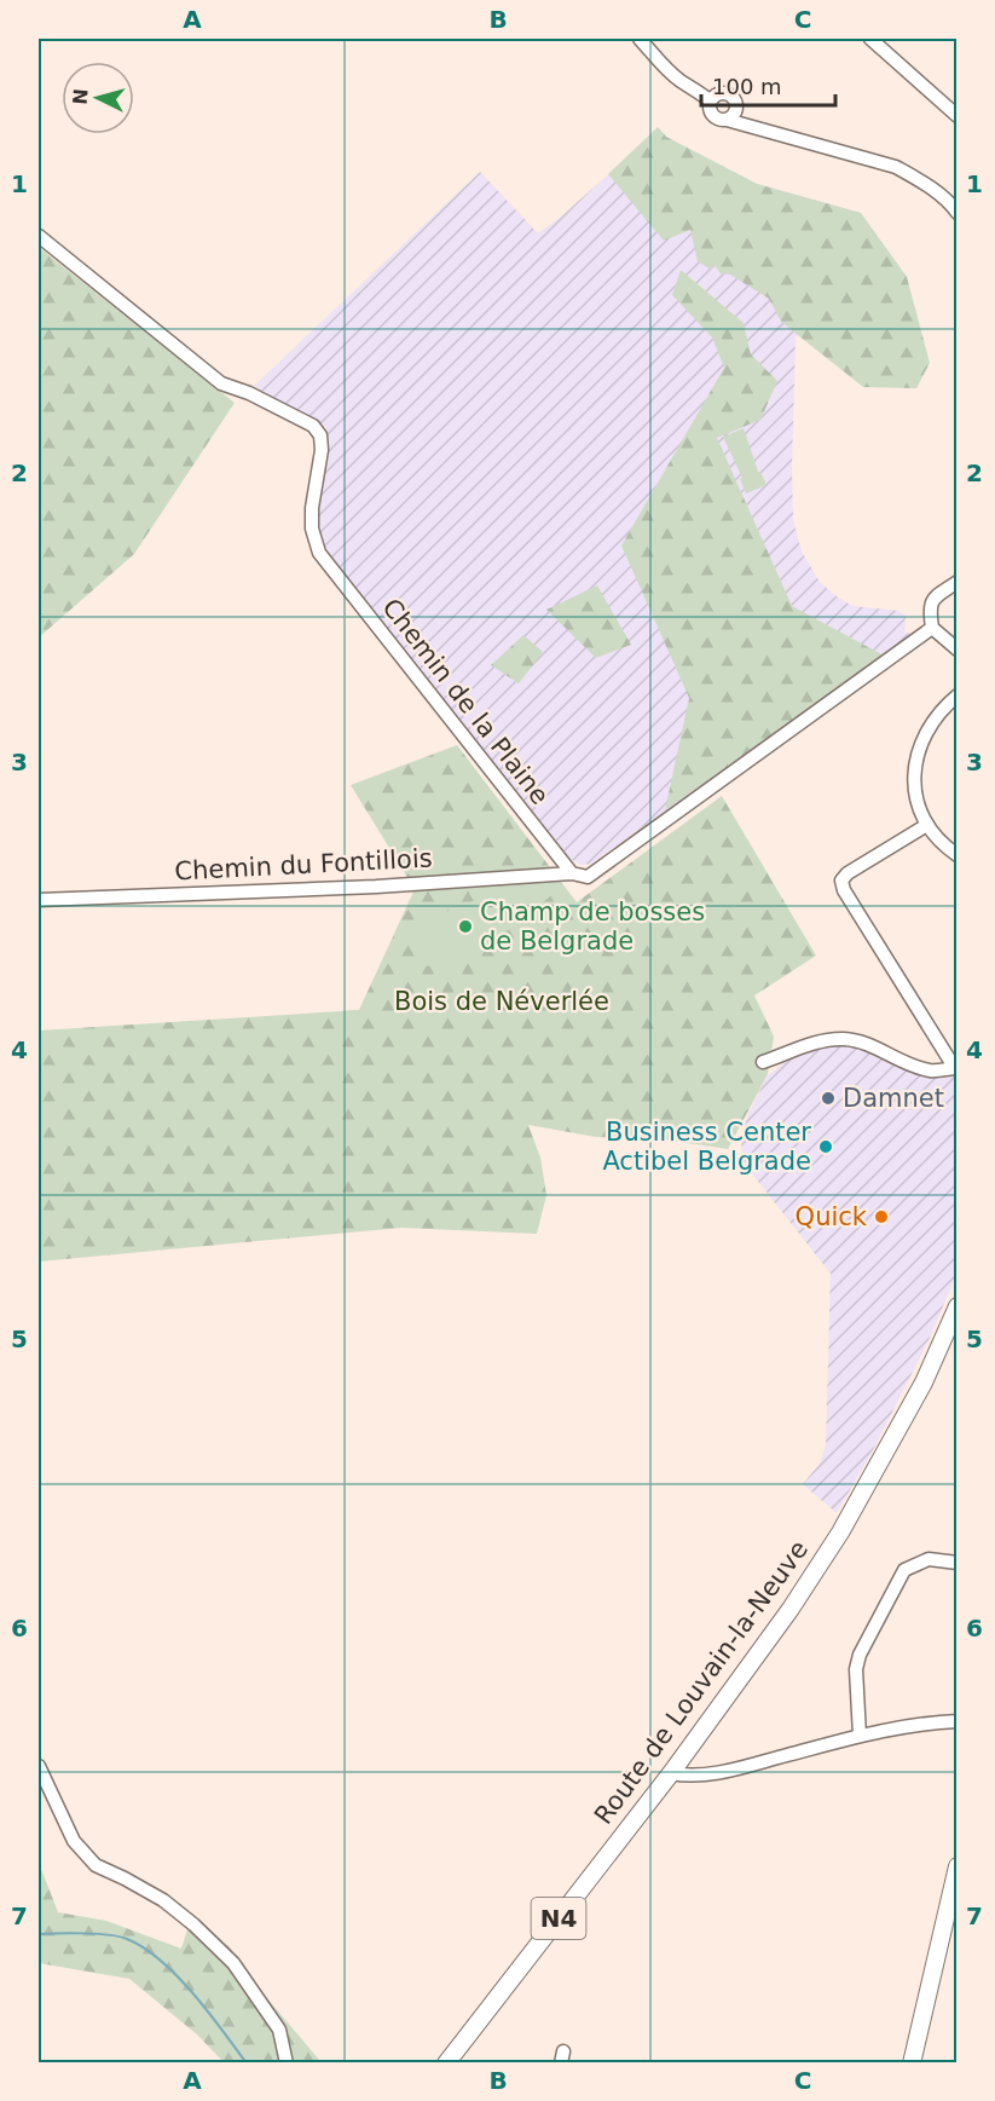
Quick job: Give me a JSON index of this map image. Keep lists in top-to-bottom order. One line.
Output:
{"streets":{"main road":["Route de Louvain-la-Neuve","N4"],"street":["Chemin de la Plaine","Chemin du Fontillois"]},"crossings":[["Chemin de la Plaine","Chemin du Fontillois"]],"parks":["Bois de Néverlée"],"places":["Champ de bosses de Belgrade","Damnet","Business Center Actibel Belgrade","Quick"],"scale_bar":"100 m","north":"left","grid":{"columns":["A","B","C"],"rows":["1","2","3","4","5","6","7"]}}
